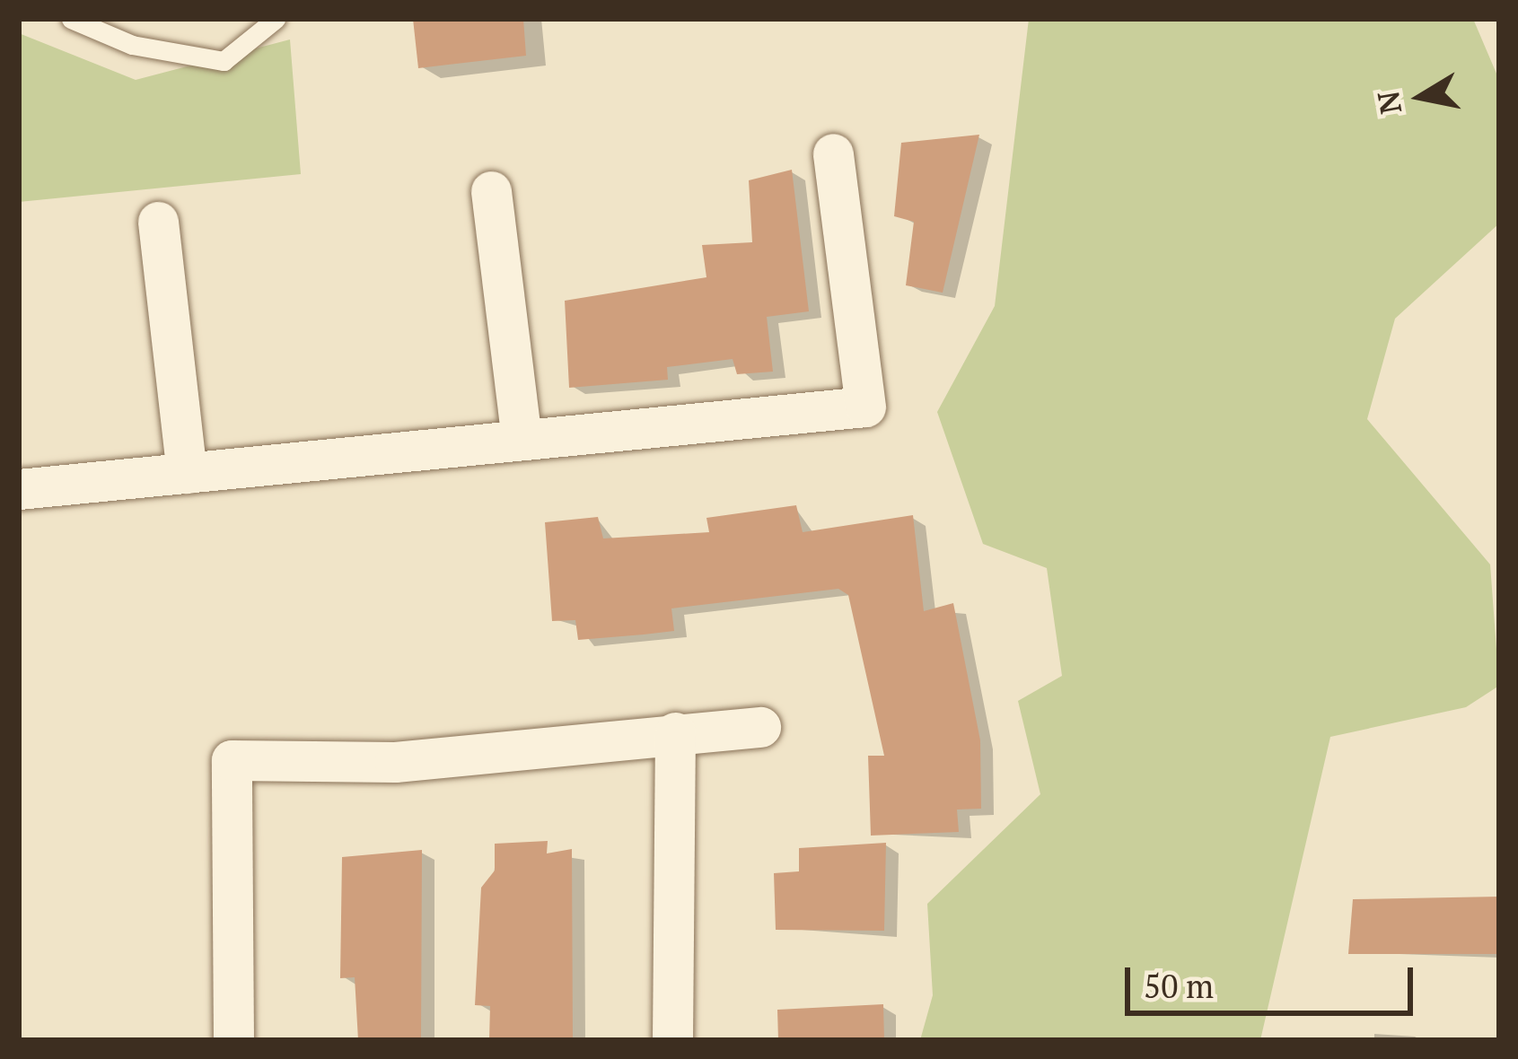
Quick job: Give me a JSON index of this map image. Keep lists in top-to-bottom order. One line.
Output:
{"scale_bar":"50 m","north":"left"}
